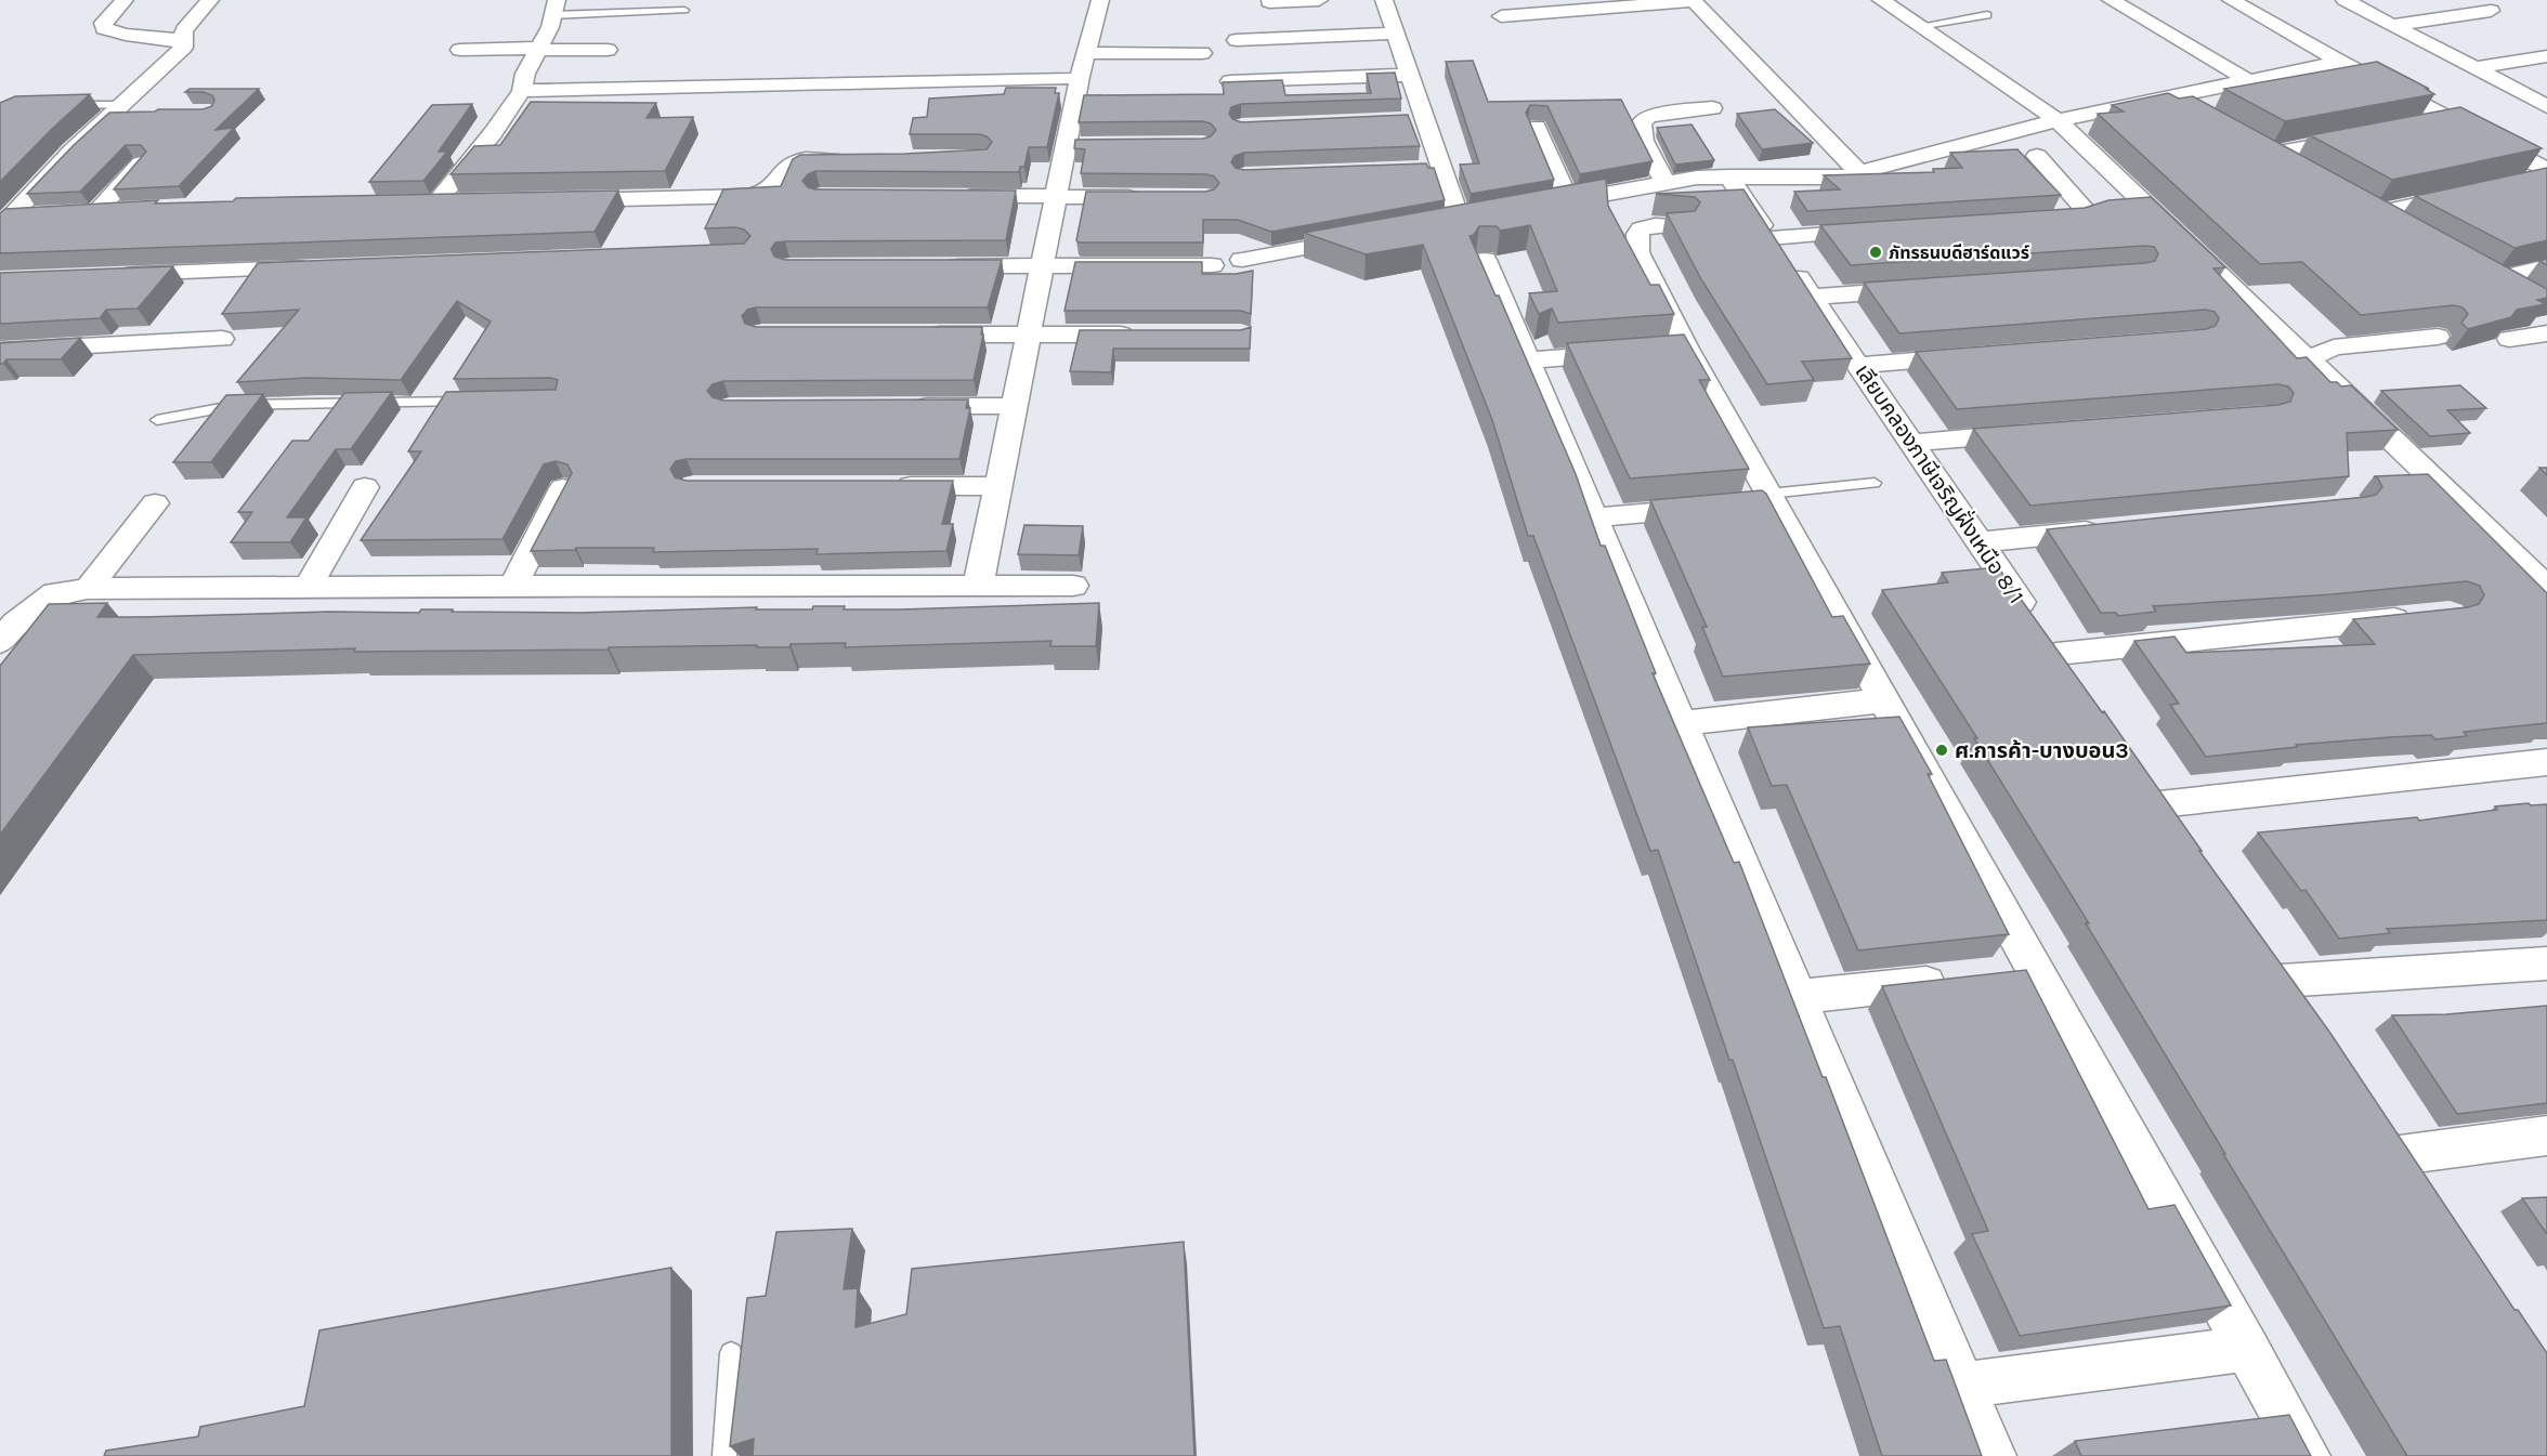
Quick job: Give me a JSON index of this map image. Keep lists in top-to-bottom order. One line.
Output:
{"streets":{"street":["เลียบคลองภาษีเจริญฝั่งเหนือ 8/1"]},"places":["ภัทรธนบดีฮาร์ดแวร์","ศ.การค้า-บางบอน3"]}
